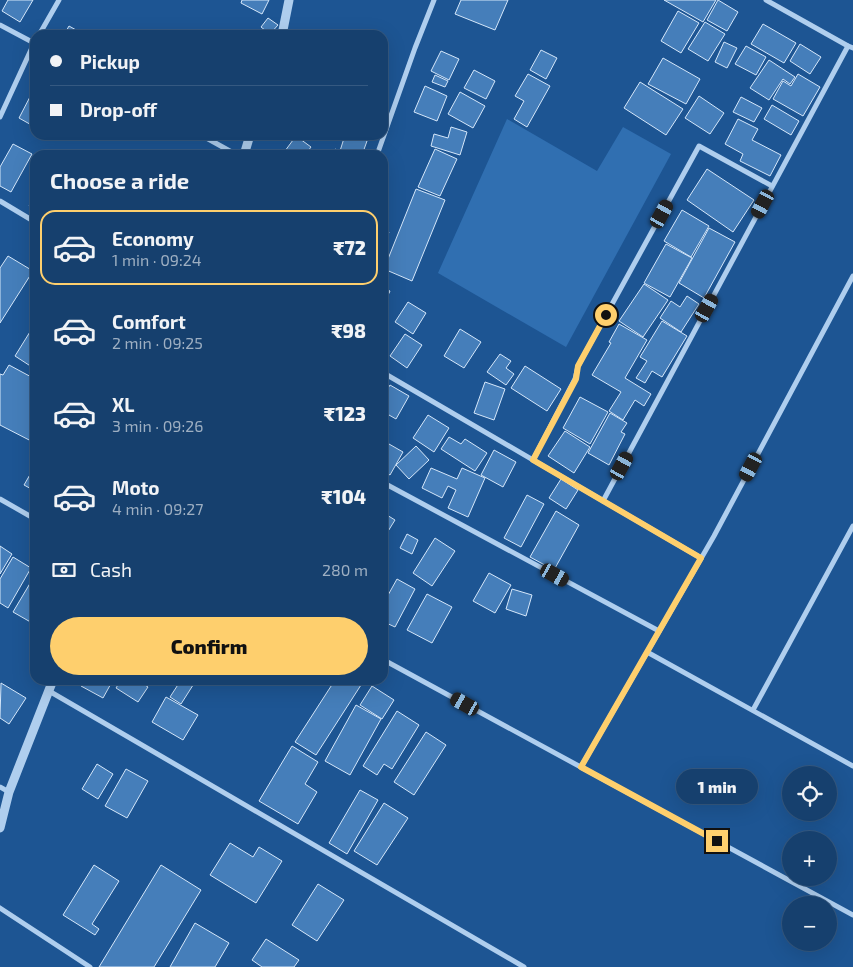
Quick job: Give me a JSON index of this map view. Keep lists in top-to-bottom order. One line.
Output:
{"page":{"banner":["Pickup","Drop-off"],"heading":"Choose a ride","list":[{"name":"Economy","note":"1 min · 09:24","value":"₹72"},{"name":"Comfort","note":"2 min · 09:25","value":"₹98"},{"name":"XL","note":"3 min · 09:26","value":"₹123"},{"name":"Moto","note":"4 min · 09:27","value":"₹104"}],"pay":["Cash","280 m"],"buttons":"Confirm","map_buttons":["+","−"],"bubble":"1 min"}}
